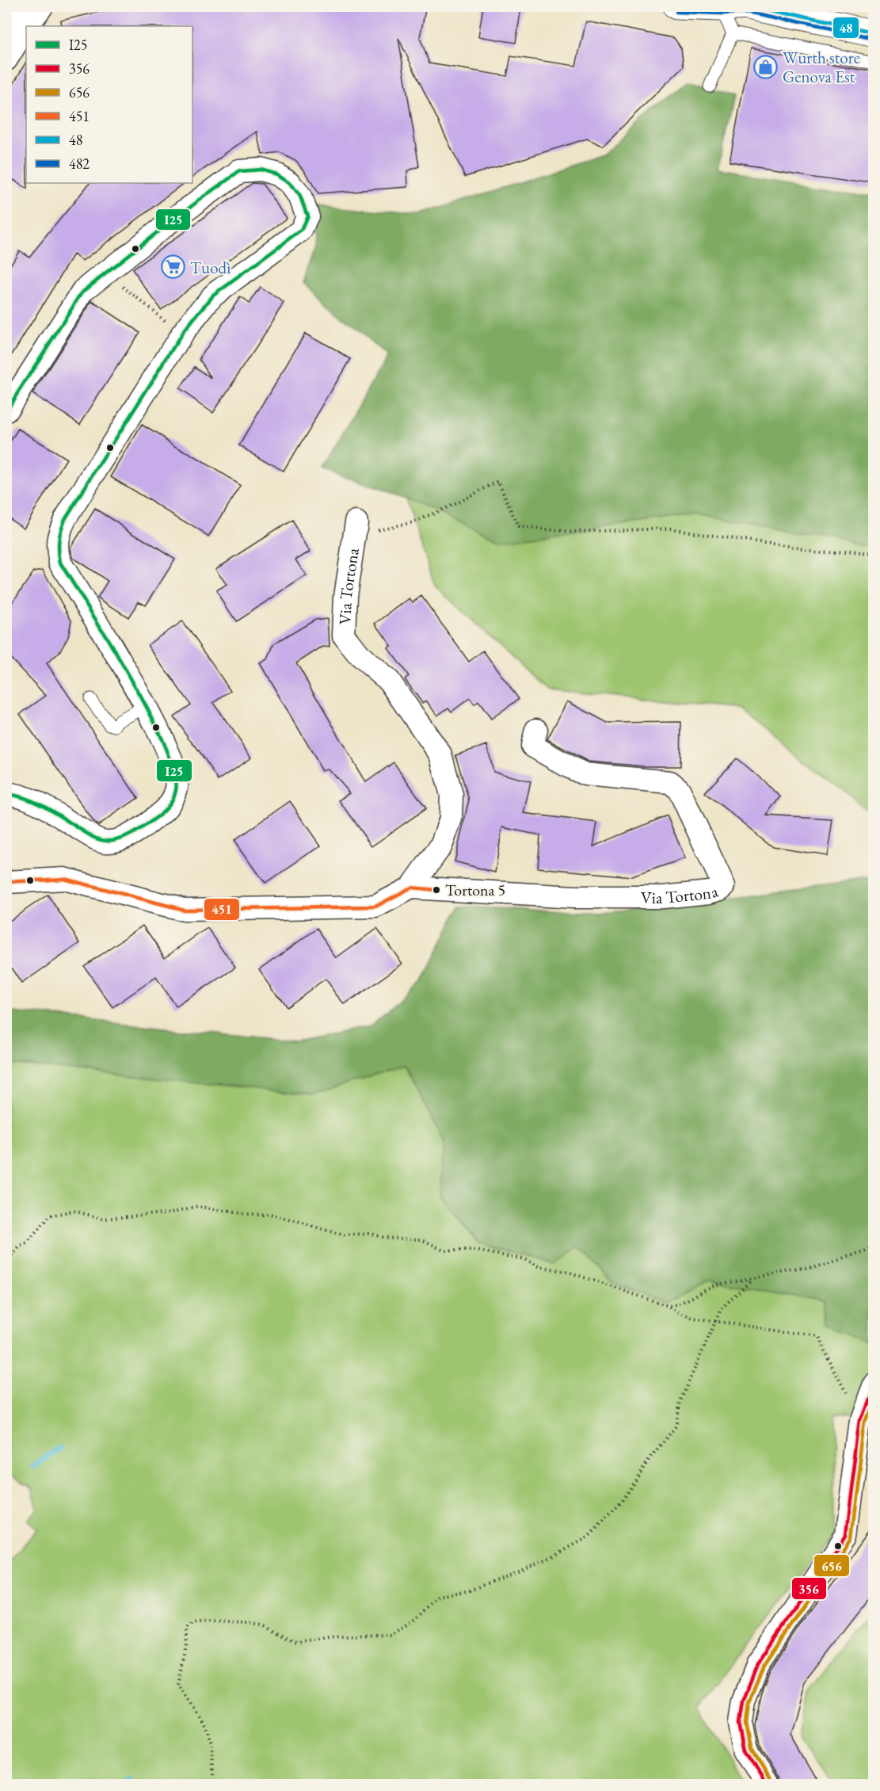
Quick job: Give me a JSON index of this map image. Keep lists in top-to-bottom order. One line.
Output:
{"streets":{"street":["Via Tortona"]},"places":{"shop":["Wurth store Genova Est"],"supermarket":["Tuodì"],"other":["Tortona 5"]},"lines":["transit line 48","transit line 482","transit line I25","transit line 451","transit line 356","transit line 656"],"legend":["I25","356","656","451","48","482"]}
